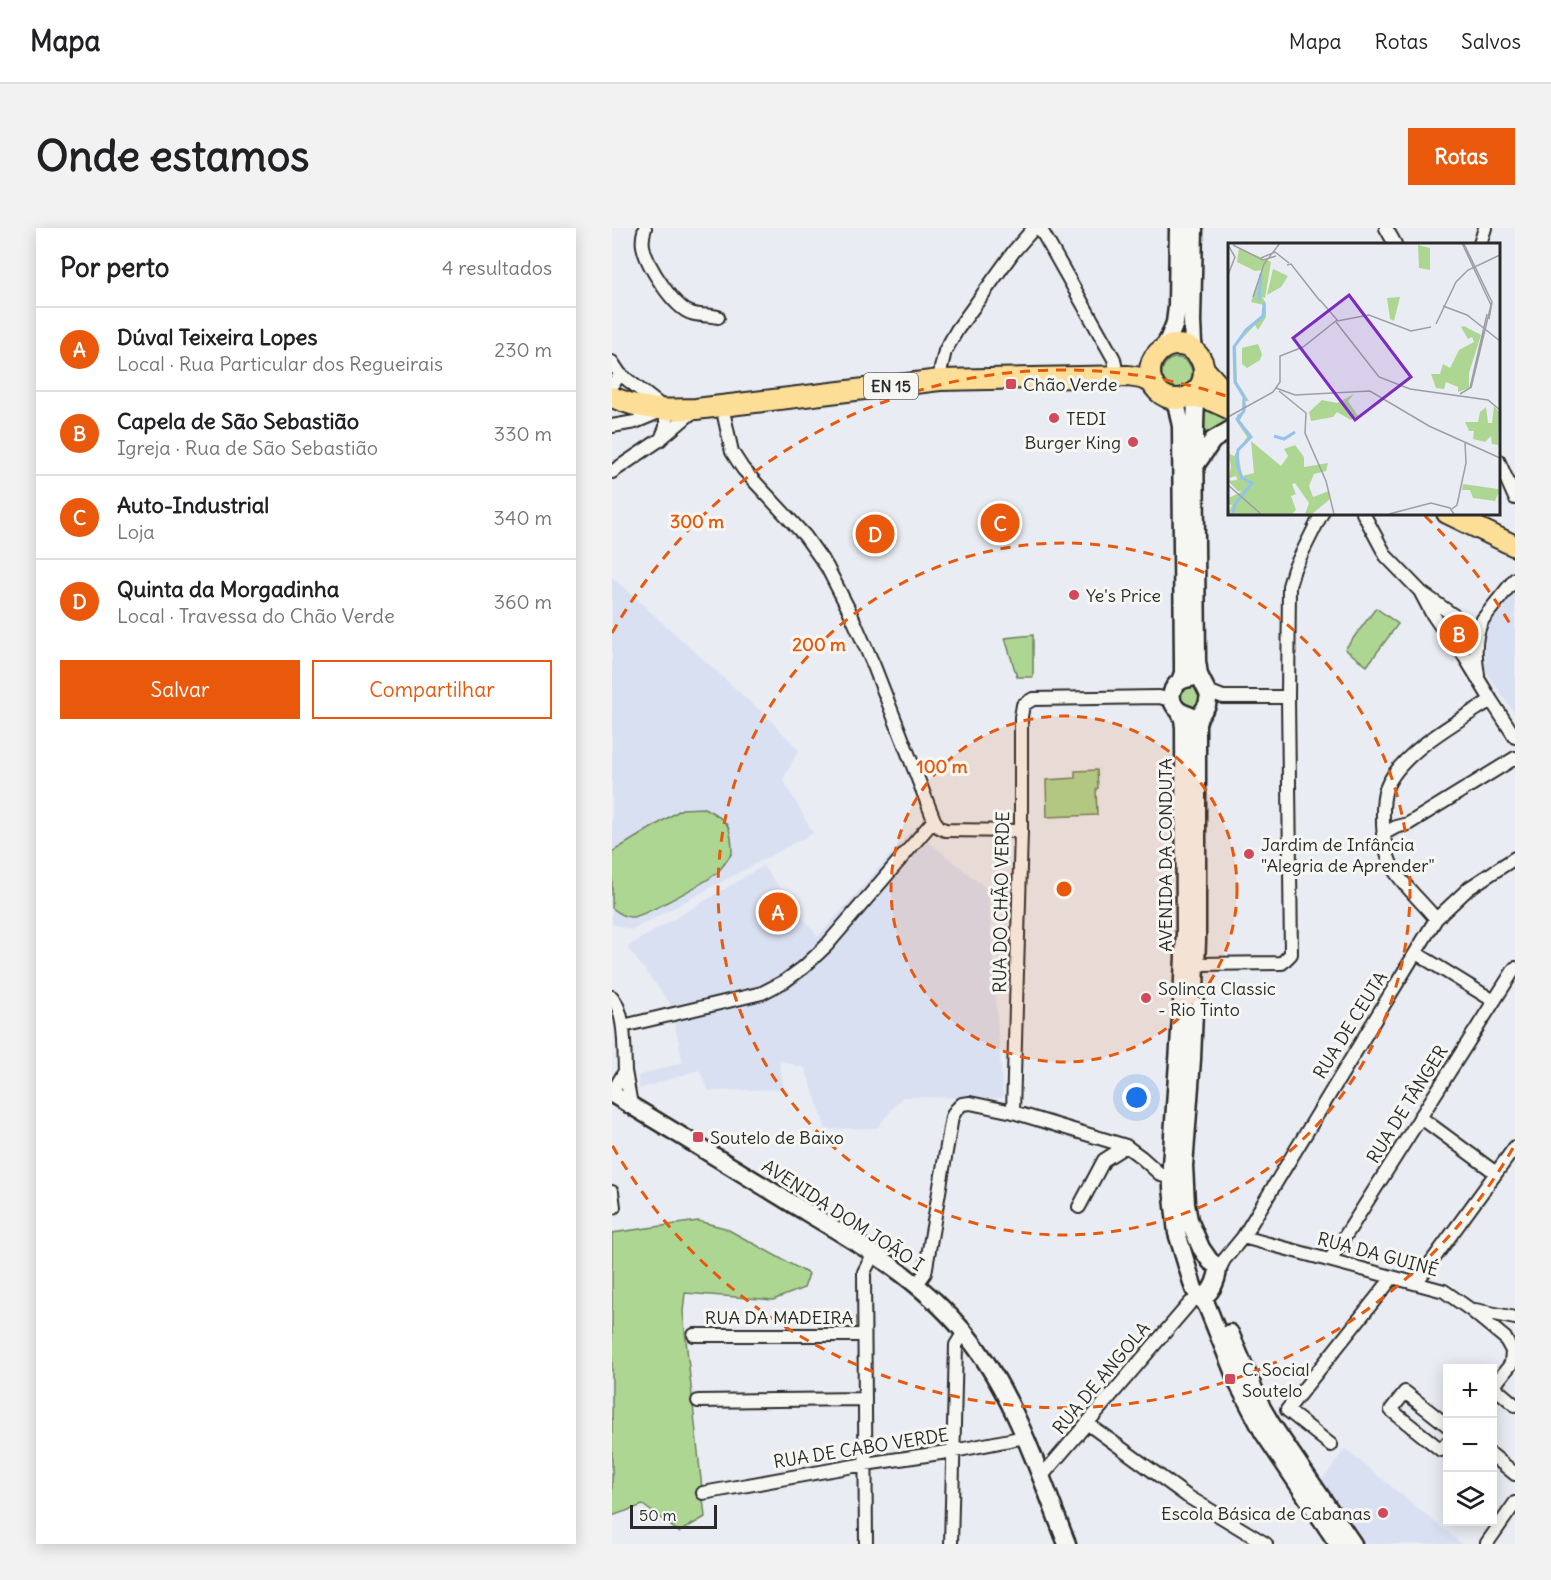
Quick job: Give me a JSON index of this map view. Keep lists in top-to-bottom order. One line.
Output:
{"streets":{"main road":["EN 15","AVENIDA DA CONDUTA","AVENIDA DOM JOÃO I","RUA DE ANGOLA"],"street":["RUA DO CHÃO VERDE","RUA DE CEUTA","RUA DE TÂNGER","RUA DA GUINÉ","RUA DA MADEIRA","RUA DE CABO VERDE"]},"crossings":[["EN 15","AVENIDA DA CONDUTA"],["AVENIDA DA CONDUTA","RUA DO CHÃO VERDE"],["AVENIDA DA CONDUTA","RUA DE ANGOLA"],["RUA DE CEUTA","RUA DA GUINÉ"],["RUA DE CEUTA","RUA DE ANGOLA"],["RUA DE TÂNGER","RUA DA GUINÉ"],["AVENIDA DOM JOÃO I","RUA DE ANGOLA"],["AVENIDA DOM JOÃO I","RUA DE CABO VERDE"],["RUA DA GUINÉ","RUA DE ANGOLA"]],"places":{"transit":["Chão Verde","Soutelo de Baixo","C. Social Soutelo"],"other":["TEDI","Burger King","Ye's Price","Jardim de Infância \"Alegria de Aprender\"","Solinca Classic - Rio Tinto","Escola Básica de Cabanas"]},"scale_bar":"50 m","page":{"header":"Mapa","nav":["Mapa","Rotas","Salvos"],"buttons":["Rotas",["Salvar","Compartilhar"]],"title":"Onde estamos","heading":["Por perto","4 resultados"],"list":[{"mark":"A","name":"Dúval Teixeira Lopes","note":"Local · Rua Particular dos Regueirais","value":"230 m"},{"mark":"B","name":"Capela de São Sebastião","note":"Igreja · Rua de São Sebastião","value":"330 m"},{"mark":"C","name":"Auto-Industrial","note":"Loja","value":"340 m"},{"mark":"D","name":"Quinta da Morgadinha","note":"Local · Travessa do Chão Verde","value":"360 m"}],"pins":["C","D","B","A"],"map_buttons":["+","−"],"scale":"50 m"},"rings":["300 m","200 m","100 m"]}
